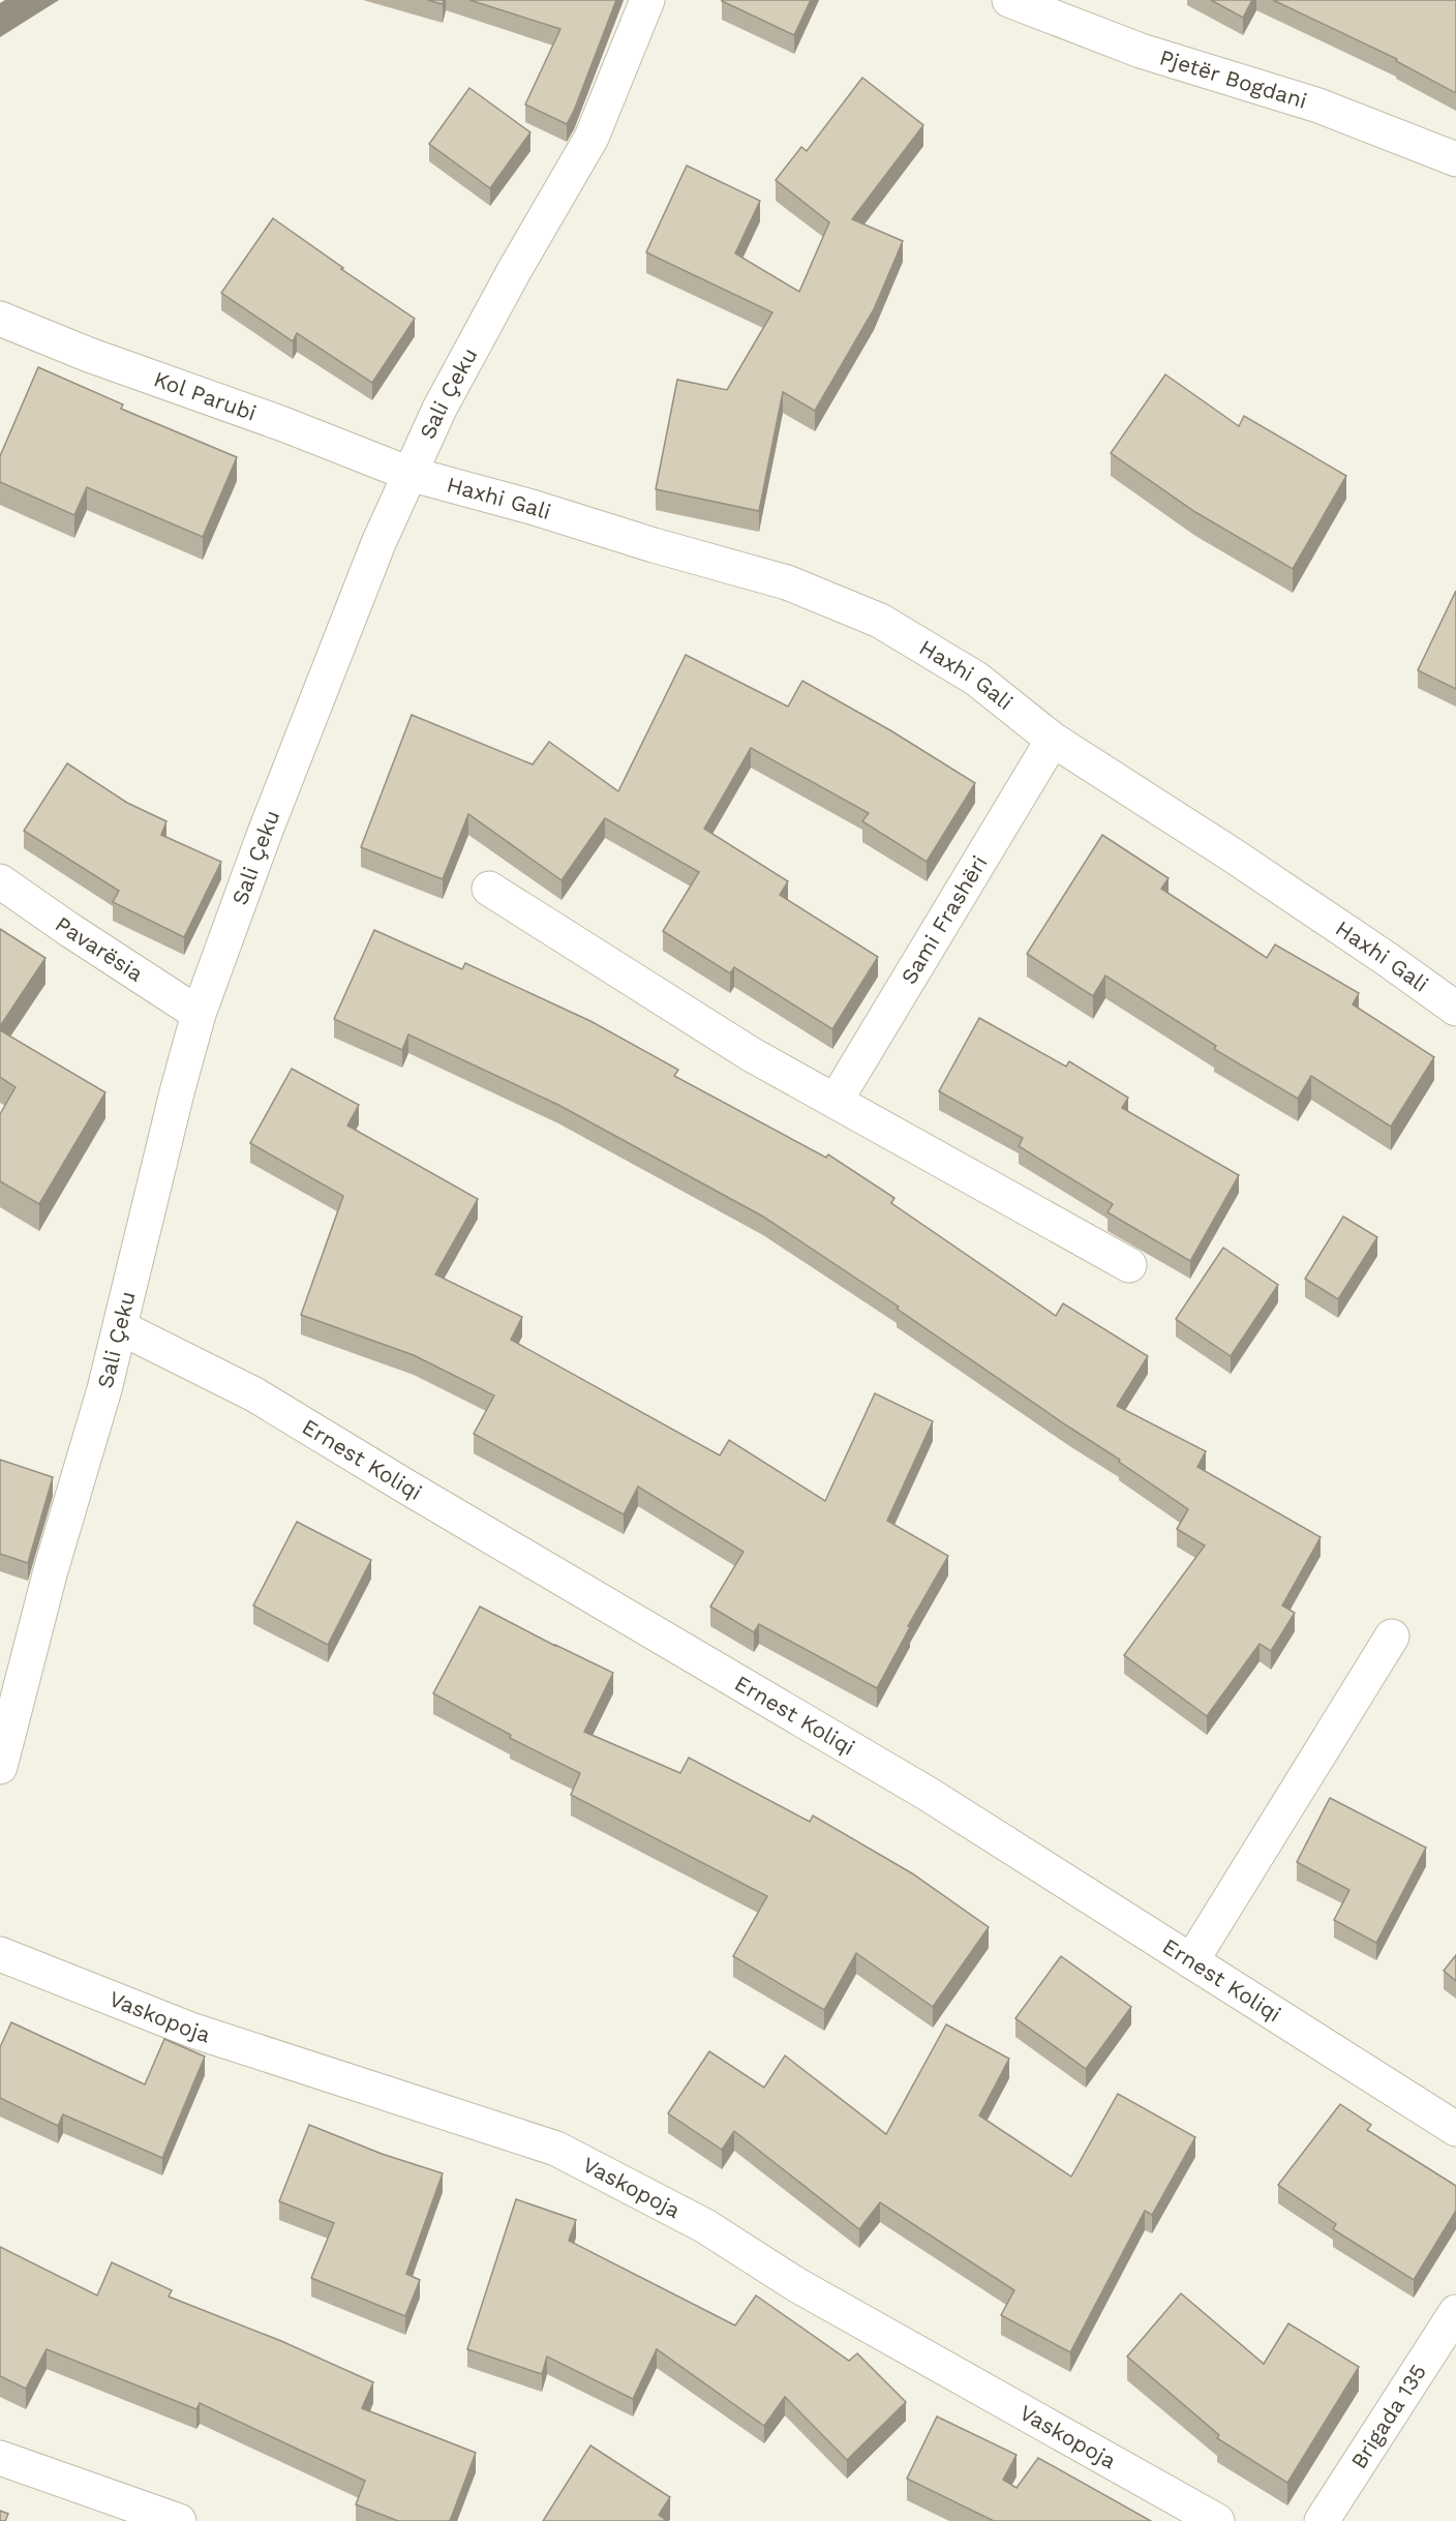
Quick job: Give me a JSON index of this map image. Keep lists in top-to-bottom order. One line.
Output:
{"streets":{"street":["Pjetër Bogdani","Sali Çeku","Kol Parubi","Haxhi Gali","Sami Frashëri","Pavarësia","Ernest Koliqi","Vaskopoja","Brigada 135"]},"crossings":[["Sali Çeku","Kol Parubi"],["Sali Çeku","Haxhi Gali"],["Sali Çeku","Pavarësia"],["Sali Çeku","Ernest Koliqi"],["Kol Parubi","Haxhi Gali"],["Haxhi Gali","Sami Frashëri"]]}
